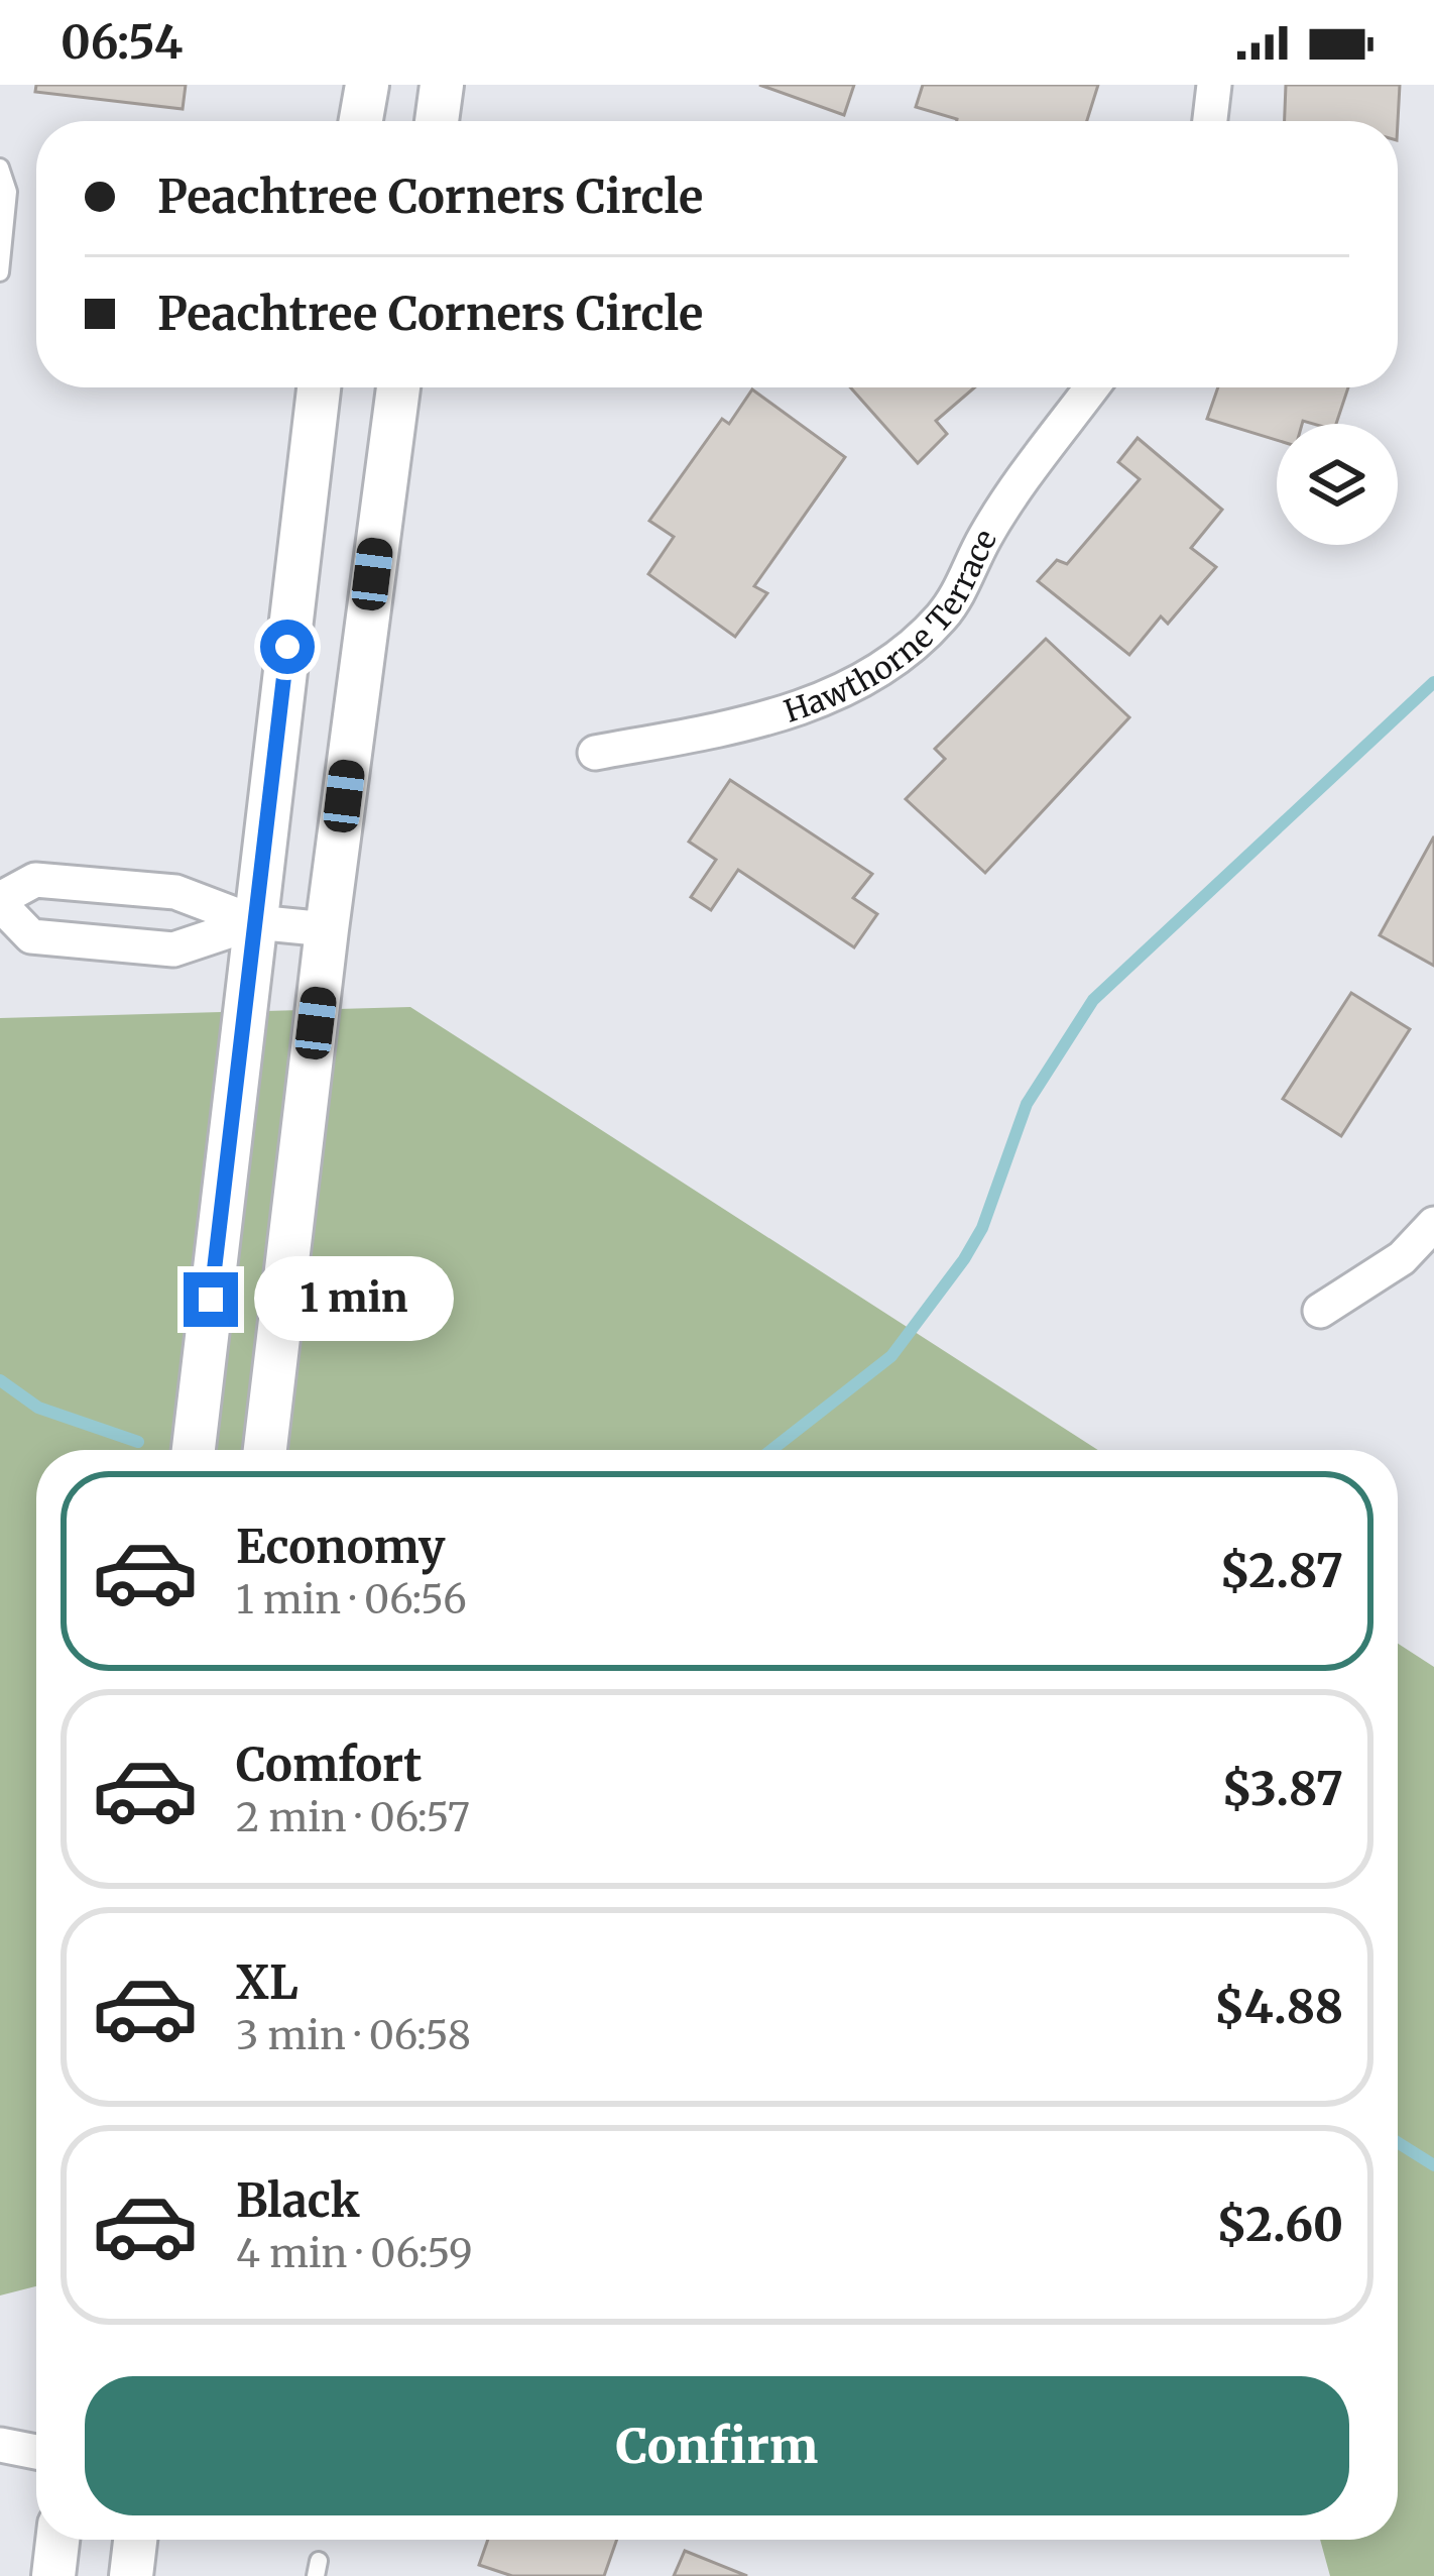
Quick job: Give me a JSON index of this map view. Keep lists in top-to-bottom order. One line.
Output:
{"streets":{"street":["Hawthorne Terrace"]},"page":{"status":"06:54","banner":["Peachtree Corners Circle","Peachtree Corners Circle"],"bubble":"1 min","list":[{"name":"Economy","note":"1 min · 06:56","value":"$2.87"},{"name":"Comfort","note":"2 min · 06:57","value":"$3.87"},{"name":"XL","note":"3 min · 06:58","value":"$4.88"},{"name":"Black","note":"4 min · 06:59","value":"$2.60"}],"buttons":"Confirm"}}
